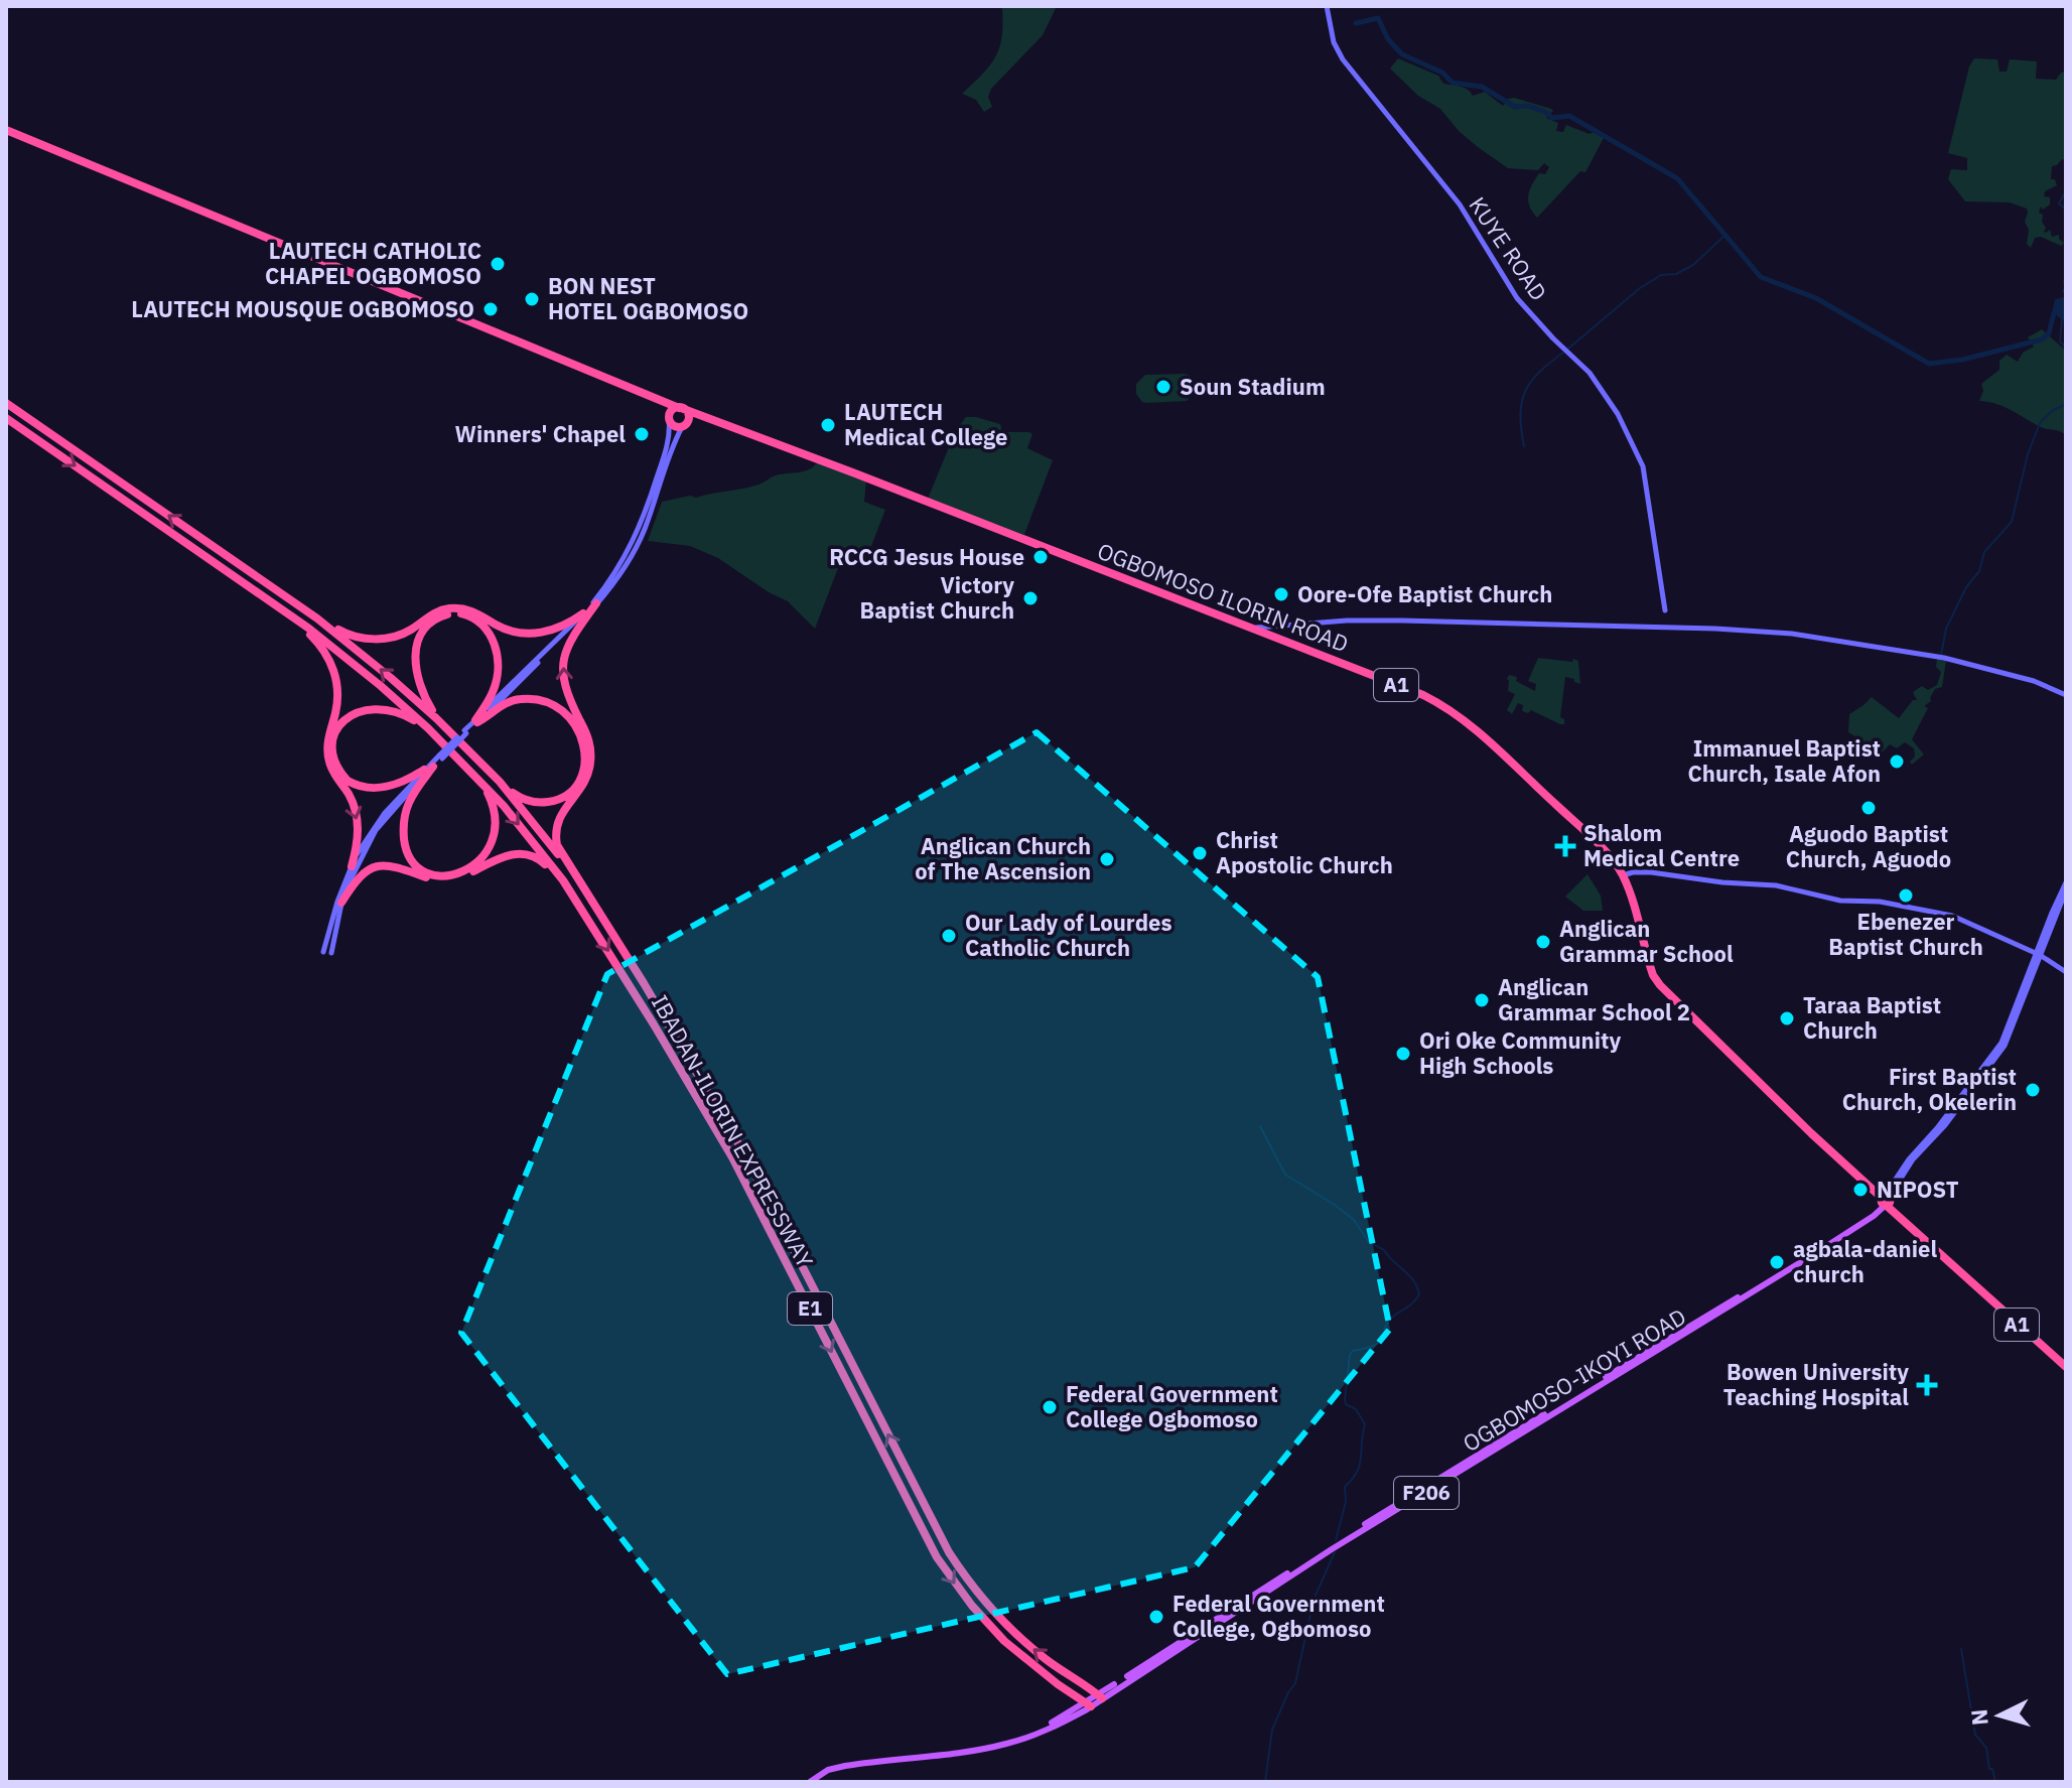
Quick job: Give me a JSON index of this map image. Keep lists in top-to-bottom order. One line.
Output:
{"streets":{"highway":["OGBOMOSO ILORIN ROAD","A1","IBADAN-ILORIN EXPRESSWAY","E1"],"main road":["OGBOMOSO-IKOYI ROAD","F206"],"street":["KUYE ROAD"]},"crossings":[["OGBOMOSO ILORIN ROAD","A1"],["OGBOMOSO ILORIN ROAD","OGBOMOSO-IKOYI ROAD"],["A1","OGBOMOSO-IKOYI ROAD"],["IBADAN-ILORIN EXPRESSWAY","OGBOMOSO-IKOYI ROAD"]],"places":{"other":["LAUTECH CATHOLIC CHAPEL OGBOMOSO","BON NEST HOTEL OGBOMOSO","LAUTECH MOUSQUE OGBOMOSO","Soun Stadium","LAUTECH Medical College","Winners' Chapel","RCCG Jesus House","Oore-Ofe Baptist Church","Victory Baptist Church","Immanuel Baptist Church, Isale Afon","Aguodo Baptist Church, Aguodo","Christ Apostolic Church","Anglican Church of The Ascension","Ebenezer Baptist Church","Our Lady of Lourdes Catholic Church","Anglican Grammar School","Anglican Grammar School 2","Taraa Baptist Church","Ori Oke Community High Schools","First Baptist Church, Okelerin","NIPOST","agbala-daniel church","Federal Government College Ogbomoso","Federal Government College, Ogbomoso"],"health":["Shalom Medical Centre","Bowen University Teaching Hospital"]},"north":"left"}
